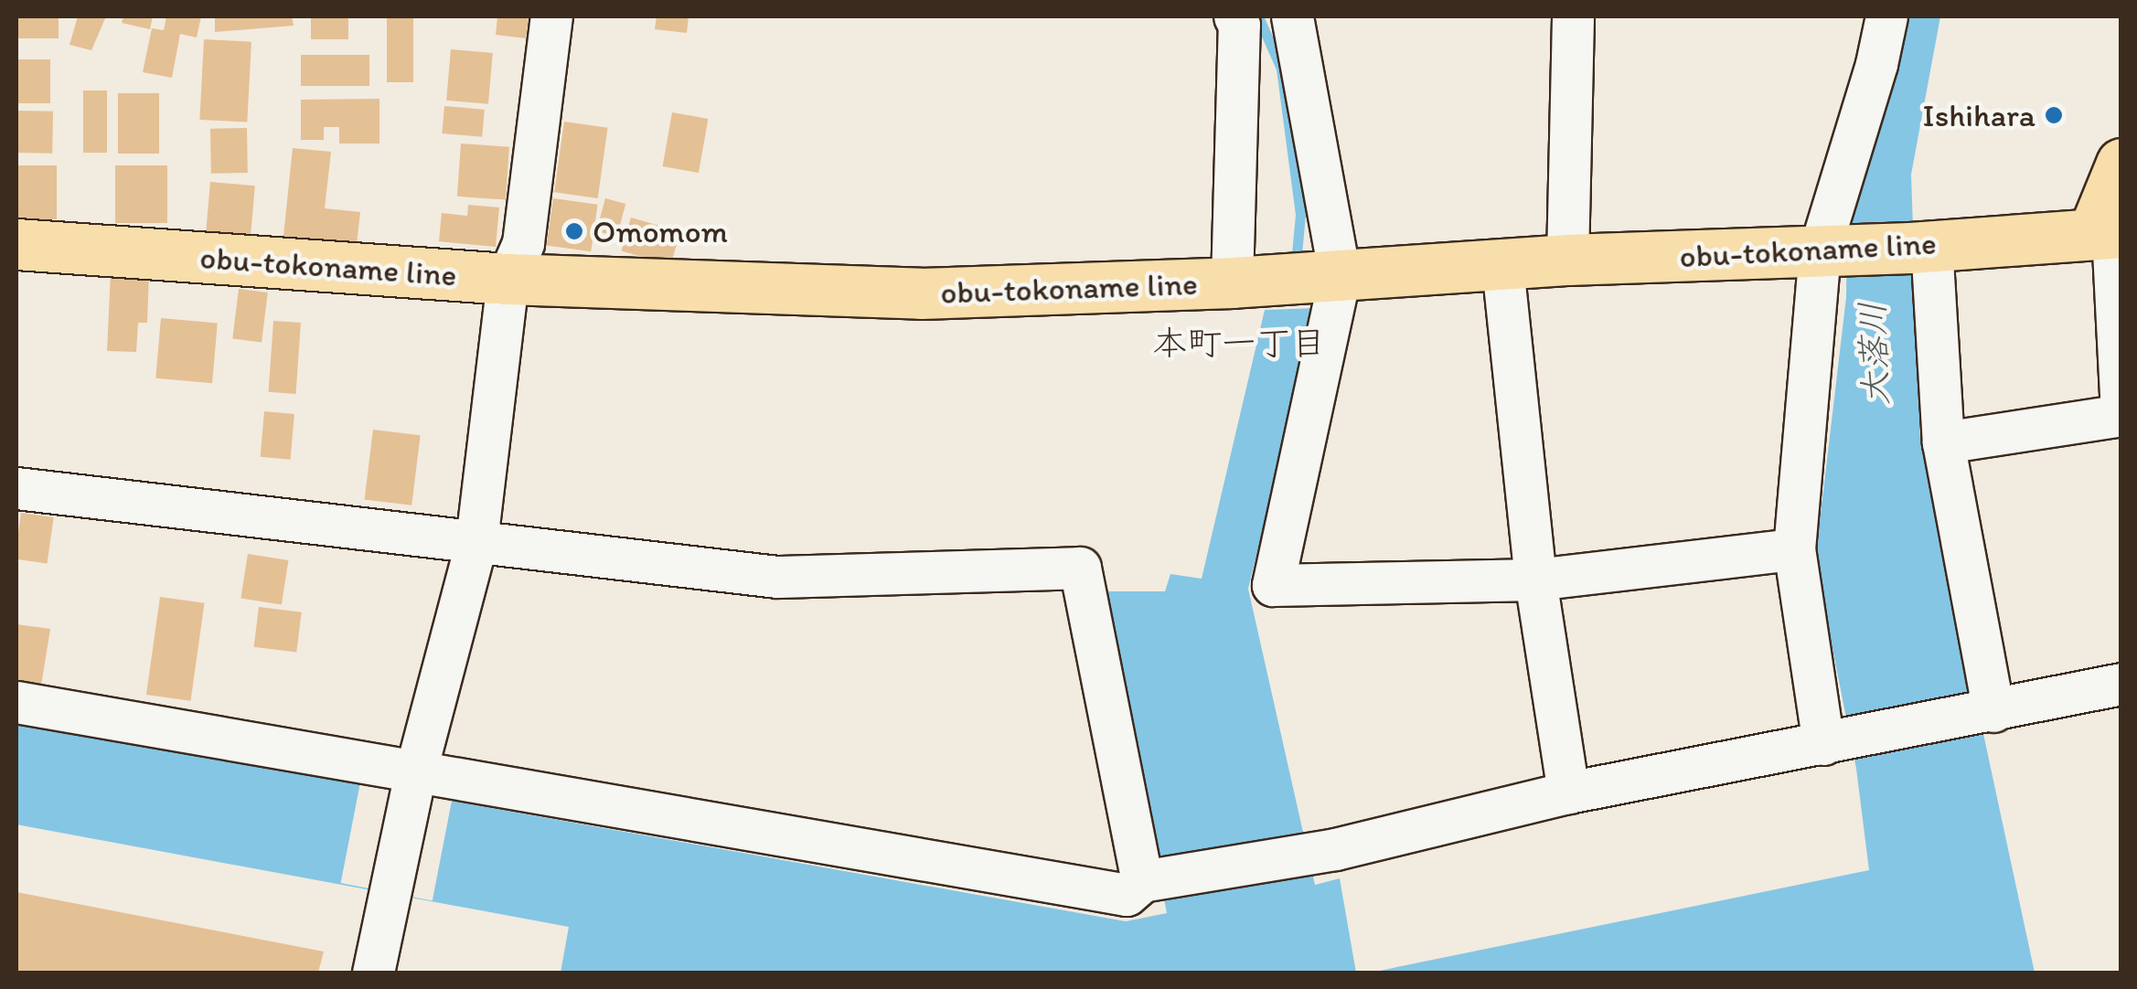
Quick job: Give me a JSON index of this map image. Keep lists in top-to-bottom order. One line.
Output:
{"streets":{"main road":["obu-tokoname line"]},"districts":["本町一丁目"],"water":["大落川"],"places":["Ishihara","Omomom"]}
